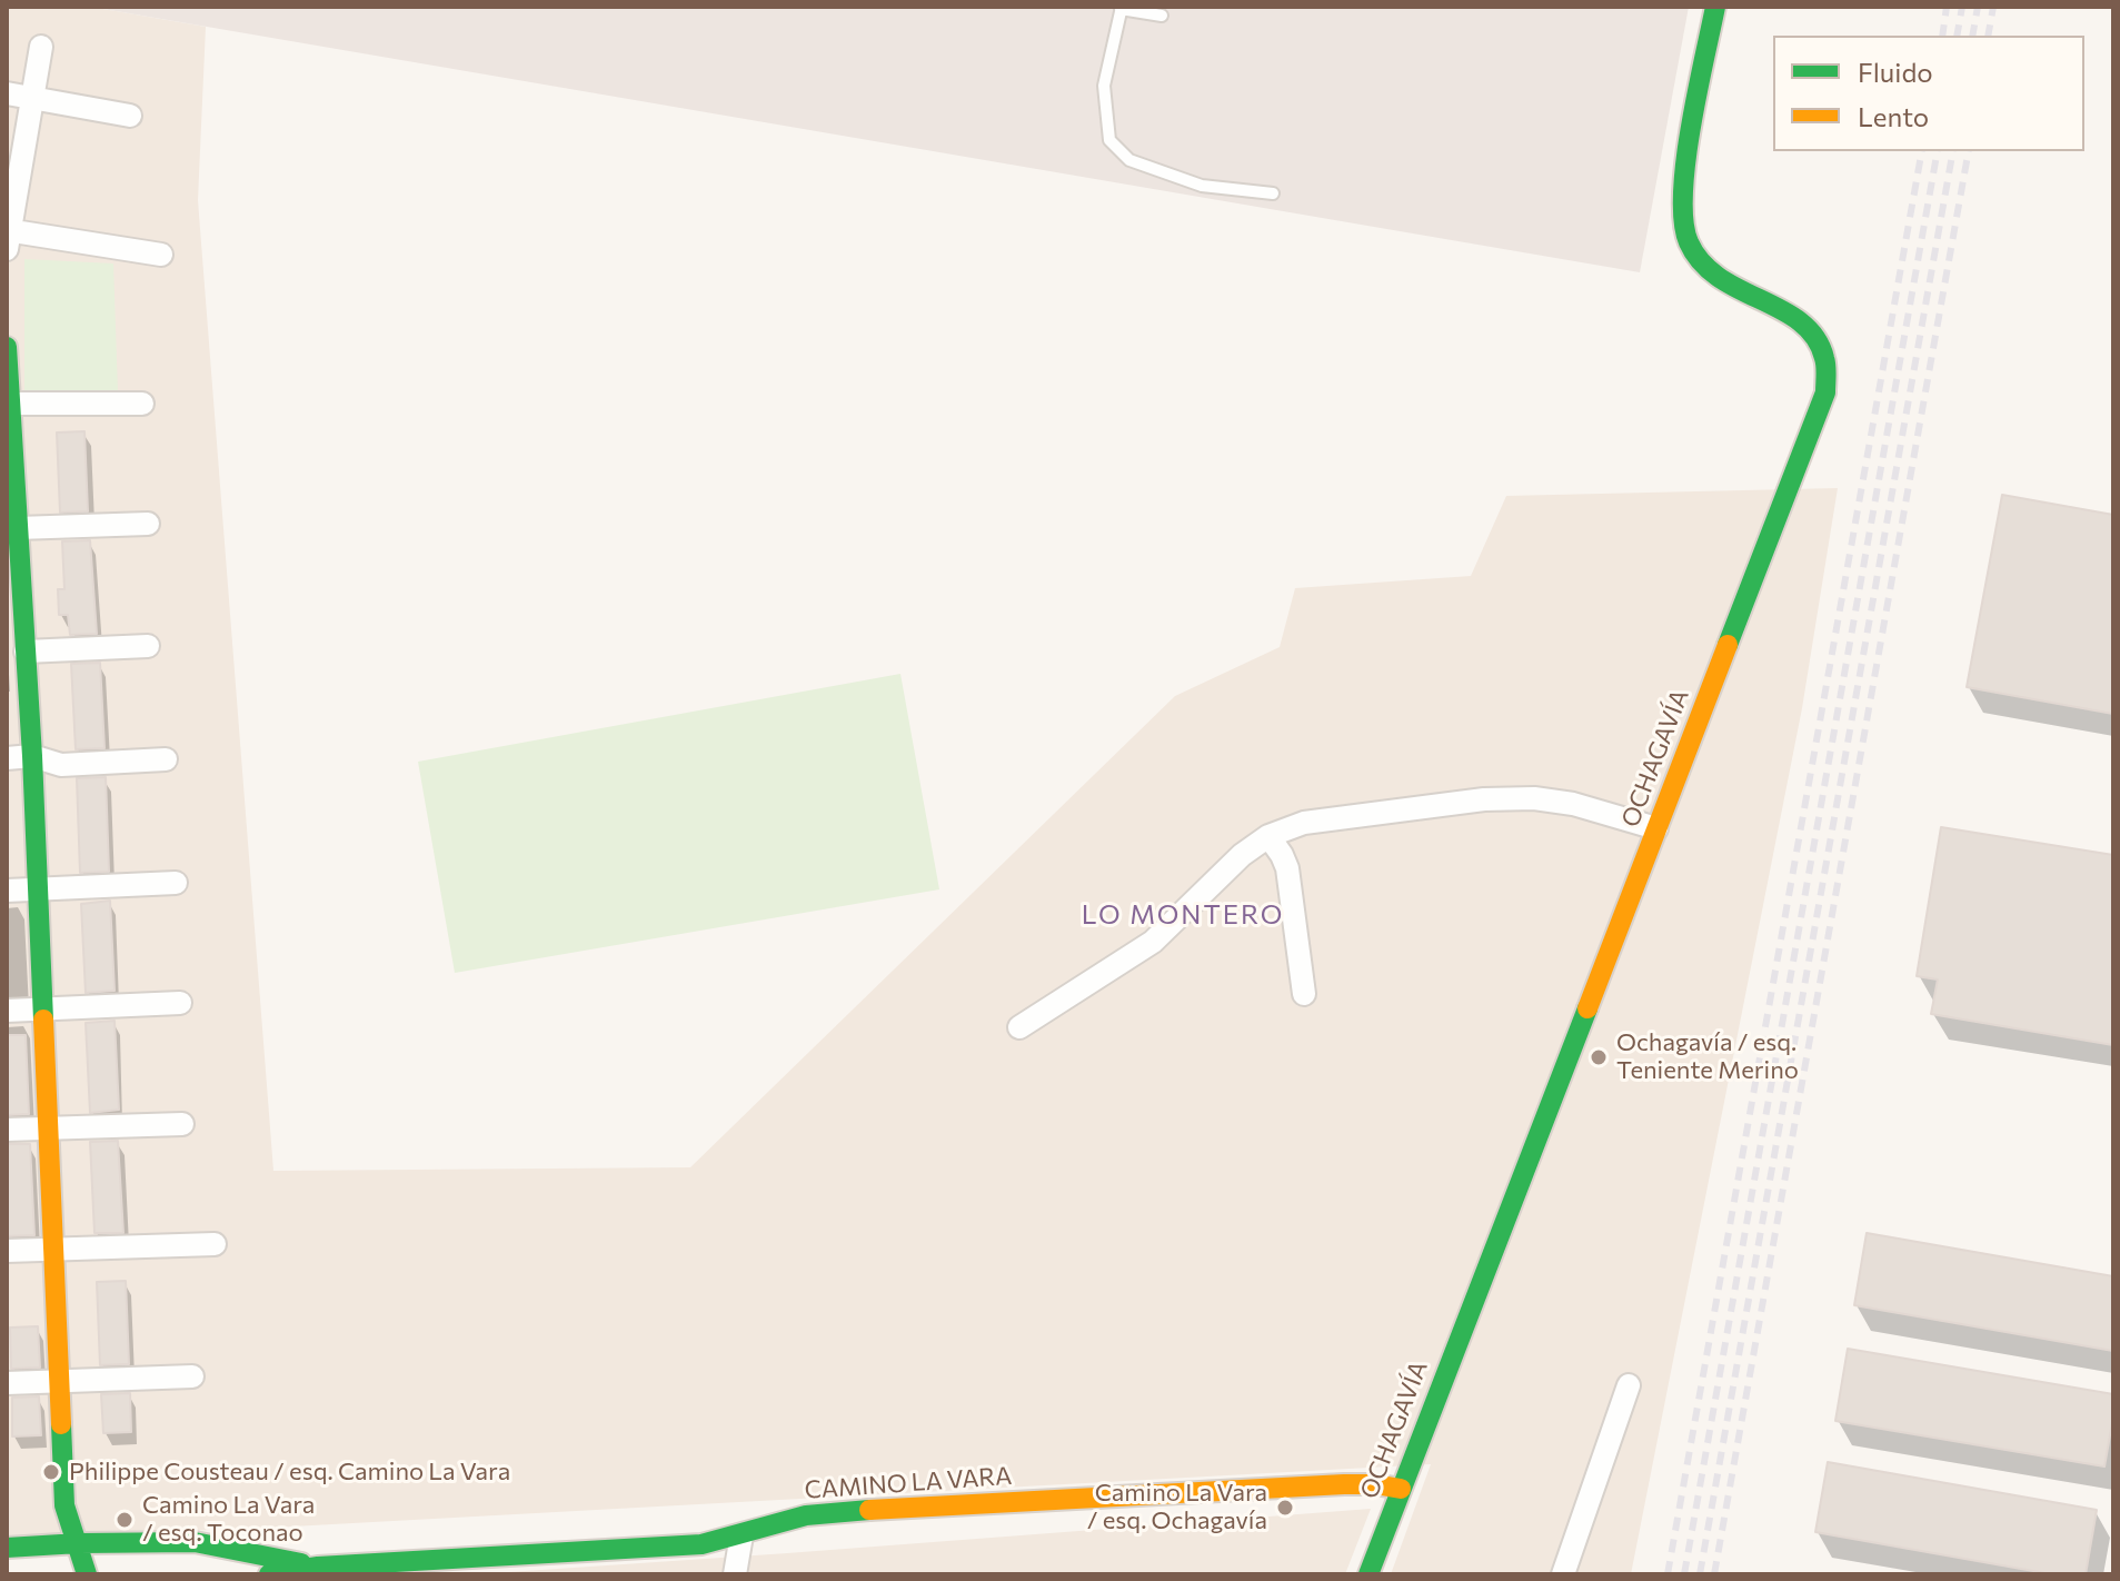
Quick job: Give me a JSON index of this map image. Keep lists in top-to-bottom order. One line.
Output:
{"streets":{"street":["OCHAGAVÍA","CAMINO LA VARA"]},"crossings":[["OCHAGAVÍA","CAMINO LA VARA"]],"districts":["LO MONTERO"],"places":["Ochagavía / esq. Teniente Merino","Philippe Cousteau / esq. Camino La Vara","Camino La Vara / esq. Ochagavía","Camino La Vara / esq. Toconao"],"legend":["Fluido","Lento"]}
